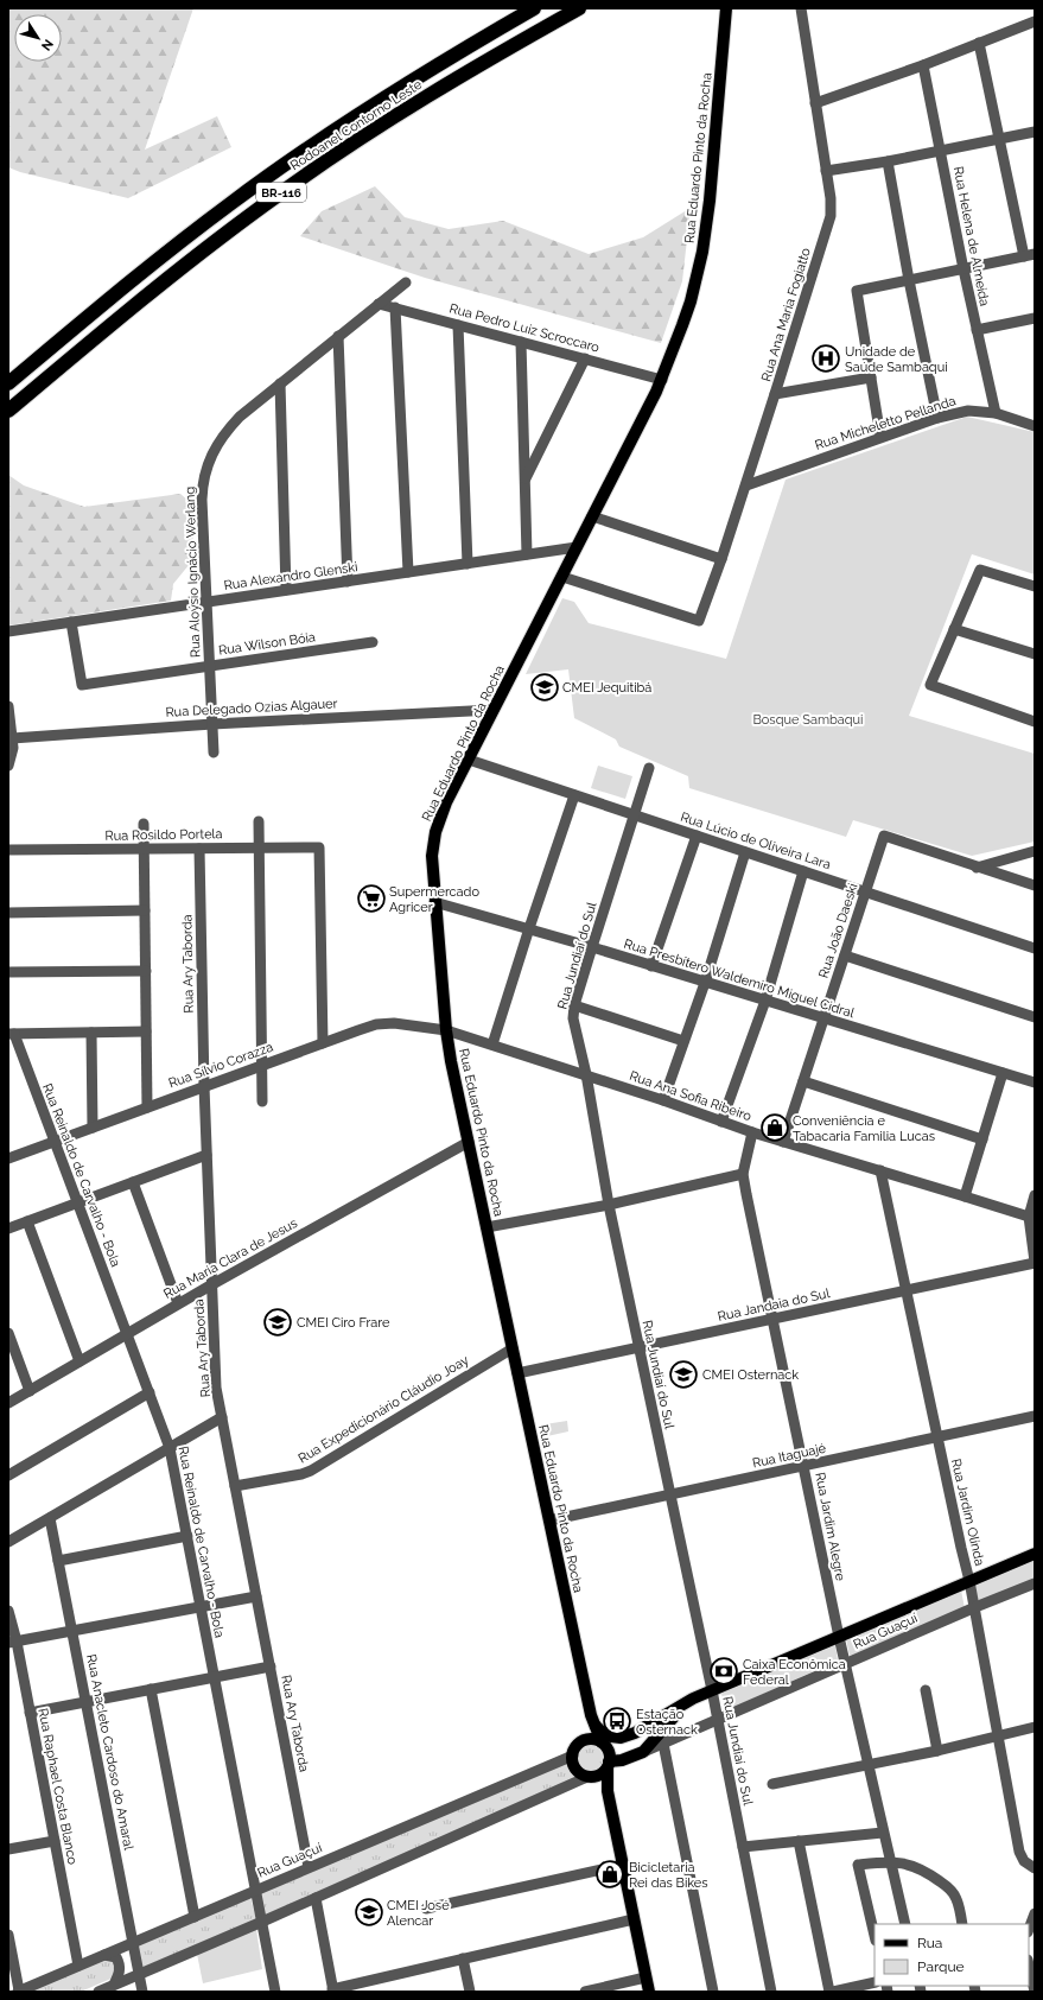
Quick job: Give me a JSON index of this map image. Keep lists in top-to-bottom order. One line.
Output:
{"streets":{"highway":["Rodoanel Contorno Leste","BR-116"],"main road":["Rua Eduardo Pinto da Rocha","Rua Guaçuí"],"street":["Rua Helena de Almeida","Rua Ana Maria Fogiatto","Rua Pedro Luiz Scroccaro","Rua Micheletto Pellanda","Rua Aloýsio Ignácio Werlang","Rua Alexandro Glenski","Rua Wilson Bóia","Rua Delegado Ozias Algauer","Rua Rosildo Portela","Rua Lúcio de Oliveira Lara","Rua João Daeski","Rua Jundiaí do Sul","Rua Ary Taborda","Rua Presbítero Waldemiro Miguel Cidral","Rua Sílvio Corazza","Rua Ana Sofia Ribeiro","Rua Reinaldo de Carvalho - Bola","Rua Maria Clara de Jesus","Rua Jandaia do Sul","Rua Expedicionário Cláudio Joay","Rua Itaguajé","Rua Jardim Olinda","Rua Jardim Alegre","Rua Anacleto Cardoso do Amaral","Rua Raphael Costa Blanco"]},"crossings":[["Rua Eduardo Pinto da Rocha","Rua Ana Maria Fogiatto"],["Rua Eduardo Pinto da Rocha","Rua Pedro Luiz Scroccaro"],["Rua Eduardo Pinto da Rocha","Rua Alexandro Glenski"],["Rua Eduardo Pinto da Rocha","Rua Delegado Ozias Algauer"],["Rua Eduardo Pinto da Rocha","Rua Lúcio de Oliveira Lara"],["Rua Eduardo Pinto da Rocha","Rua Presbítero Waldemiro Miguel Cidral"],["Rua Eduardo Pinto da Rocha","Rua Sílvio Corazza"],["Rua Eduardo Pinto da Rocha","Rua Ana Sofia Ribeiro"],["Rua Eduardo Pinto da Rocha","Rua Maria Clara de Jesus"],["Rua Eduardo Pinto da Rocha","Rua Jandaia do Sul"],["Rua Eduardo Pinto da Rocha","Rua Expedicionário Cláudio Joay"],["Rua Eduardo Pinto da Rocha","Rua Itaguajé"],["Rua Eduardo Pinto da Rocha","Rua Guaçuí"],["Rua Helena de Almeida","Rua Micheletto Pellanda"],["Rua Ana Maria Fogiatto","Rua Micheletto Pellanda"],["Rua Pedro Luiz Scroccaro","Rua Aloýsio Ignácio Werlang"],["Rua Aloýsio Ignácio Werlang","Rua Alexandro Glenski"],["Rua Aloýsio Ignácio Werlang","Rua Wilson Bóia"],["Rua Aloýsio Ignácio Werlang","Rua Delegado Ozias Algauer"],["Rua Alexandro Glenski","Rua Wilson Bóia"],["Rua Rosildo Portela","Rua Ary Taborda"],["Rua Rosildo Portela","Rua Sílvio Corazza"],["Rua Lúcio de Oliveira Lara","Rua João Daeski"],["Rua Lúcio de Oliveira Lara","Rua Jundiaí do Sul"],["Rua João Daeski","Rua Presbítero Waldemiro Miguel Cidral"],["Rua João Daeski","Rua Ana Sofia Ribeiro"],["Rua Jundiaí do Sul","Rua Presbítero Waldemiro Miguel Cidral"],["Rua Jundiaí do Sul","Rua Ana Sofia Ribeiro"],["Rua Jundiaí do Sul","Rua Jandaia do Sul"],["Rua Jundiaí do Sul","Rua Itaguajé"],["Rua Jundiaí do Sul","Rua Guaçuí"],["Rua Ary Taborda","Rua Sílvio Corazza"],["Rua Ary Taborda","Rua Maria Clara de Jesus"],["Rua Ary Taborda","Rua Expedicionário Cláudio Joay"],["Rua Ary Taborda","Rua Guaçuí"],["Rua Sílvio Corazza","Rua Ana Sofia Ribeiro"],["Rua Sílvio Corazza","Rua Reinaldo de Carvalho - Bola"],["Rua Ana Sofia Ribeiro","Rua Jardim Olinda"],["Rua Ana Sofia Ribeiro","Rua Jardim Alegre"],["Rua Reinaldo de Carvalho - Bola","Rua Maria Clara de Jesus"],["Rua Reinaldo de Carvalho - Bola","Rua Guaçuí"],["Rua Jandaia do Sul","Rua Jardim Olinda"],["Rua Jandaia do Sul","Rua Jardim Alegre"],["Rua Itaguajé","Rua Jardim Olinda"],["Rua Itaguajé","Rua Jardim Alegre"],["Rua Jardim Olinda","Rua Guaçuí"],["Rua Jardim Alegre","Rua Guaçuí"],["Rua Guaçuí","Rua Anacleto Cardoso do Amaral"],["Rua Guaçuí","Rua Raphael Costa Blanco"]],"parks":["Bosque Sambaqui"],"places":{"hospital":["Unidade de Saúde Sambaqui"],"school or university":["CMEI Jequitibá","CMEI Ciro Frare","CMEI Osternack","CMEI José Alencar"],"supermarket":["Supermercado Agricer"],"shop":["Conveniência e Tabacaria Familia Lucas","Bicicletaria Rei das Bikes"],"bank":["Caixa Econômica Federal"],"bus stop":["Estação Osternack"]},"legend":["Rua","Parque"],"north":"bottom right"}
